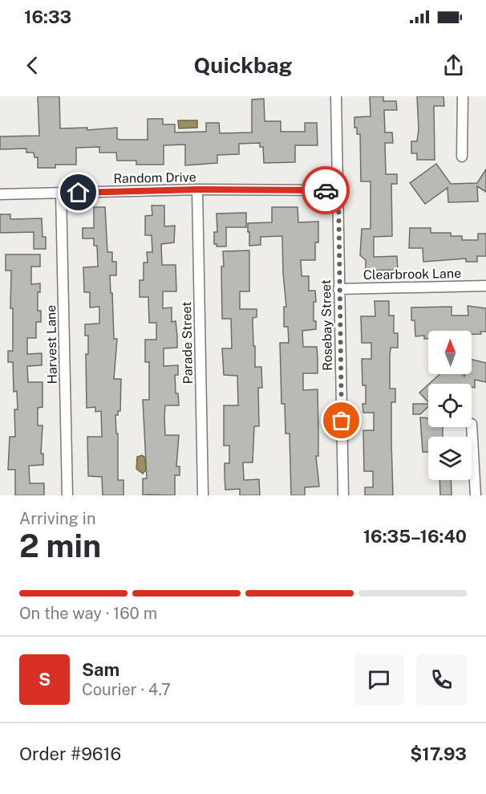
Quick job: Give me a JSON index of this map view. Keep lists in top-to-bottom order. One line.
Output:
{"streets":{"street":["Random Drive","Clearbrook Lane","Rosebay Street","Parade Street","Harvest Lane"]},"crossings":[["Random Drive","Rosebay Street"],["Random Drive","Parade Street"],["Random Drive","Harvest Lane"],["Clearbrook Lane","Rosebay Street"]],"north":"top","page":{"status":"16:33","header":"Quickbag","heading":["2 min","Arriving in","16:35–16:40"],"panel":["Sam","Courier · 4.7","Order #9616","$17.93"],"bar":"On the way · 160 m","round":"S"}}
